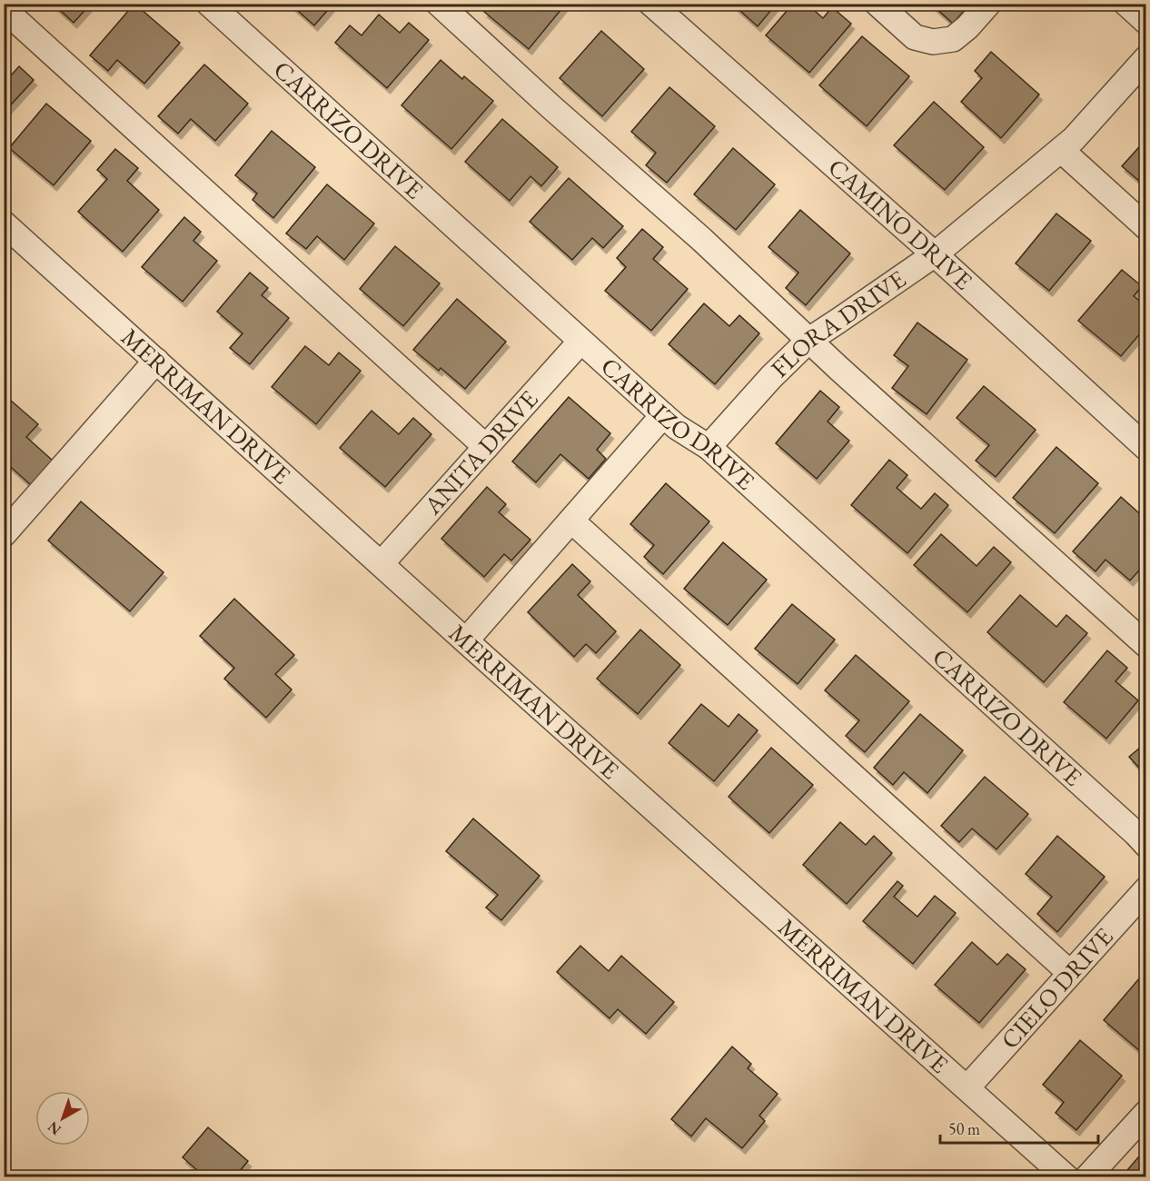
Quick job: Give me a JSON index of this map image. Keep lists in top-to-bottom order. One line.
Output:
{"streets":{"street":["CARRIZO DRIVE","CAMINO DRIVE","FLORA DRIVE","MERRIMAN DRIVE","ANITA DRIVE","CIELO DRIVE"]},"crossings":[["CARRIZO DRIVE","FLORA DRIVE"],["CARRIZO DRIVE","ANITA DRIVE"],["CAMINO DRIVE","FLORA DRIVE"],["MERRIMAN DRIVE","ANITA DRIVE"],["MERRIMAN DRIVE","CIELO DRIVE"]],"scale_bar":"50 m","north":"bottom left"}
